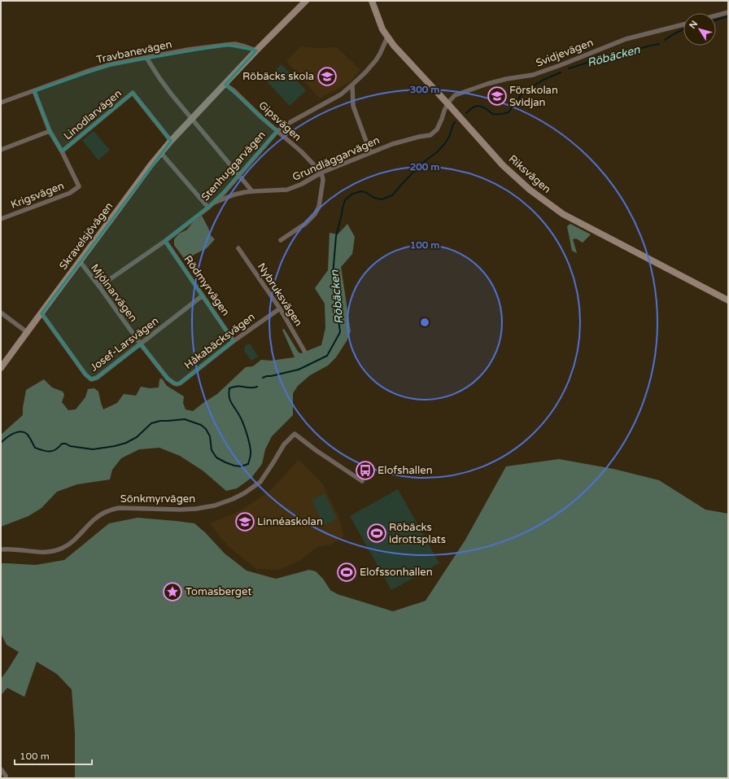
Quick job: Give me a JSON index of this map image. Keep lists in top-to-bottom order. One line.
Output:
{"streets":{"street":["Travbanevägen","Svidjevägen","Linodlarvägen","Gipsvägen","Grundläggarvägen","Stenhuggarvägen","Riksvägen","Krigsvägen","Skravelsjövägen","Rödmyrvägen","Mjölnarvägen","Nybruksvägen","Håkabäcksvägen","Josef-Larsvägen","Sönkmyrvägen"]},"crossings":[["Travbanevägen","Skravelsjövägen"],["Svidjevägen","Grundläggarvägen"],["Svidjevägen","Riksvägen"],["Linodlarvägen","Krigsvägen"],["Linodlarvägen","Skravelsjövägen"],["Gipsvägen","Grundläggarvägen"],["Gipsvägen","Stenhuggarvägen"],["Gipsvägen","Skravelsjövägen"],["Grundläggarvägen","Stenhuggarvägen"],["Grundläggarvägen","Riksvägen"],["Stenhuggarvägen","Riksvägen"],["Stenhuggarvägen","Rödmyrvägen"],["Stenhuggarvägen","Mjölnarvägen"],["Skravelsjövägen","Mjölnarvägen"],["Skravelsjövägen","Josef-Larsvägen"],["Rödmyrvägen","Håkabäcksvägen"],["Rödmyrvägen","Josef-Larsvägen"],["Mjölnarvägen","Håkabäcksvägen"],["Mjölnarvägen","Josef-Larsvägen"],["Nybruksvägen","Håkabäcksvägen"]],"water":["Röbäcken"],"places":{"school or university":["Röbäcks skola","Förskolan Svidjan","Linnéaskolan"],"bus stop":["Elofshallen"],"sports":["Röbäcks idrottsplats","Elofssonhallen"],"place":["Tomasberget"]},"scale_bar":"100 m","north":"top left","rings":["300 m","200 m","100 m"]}
